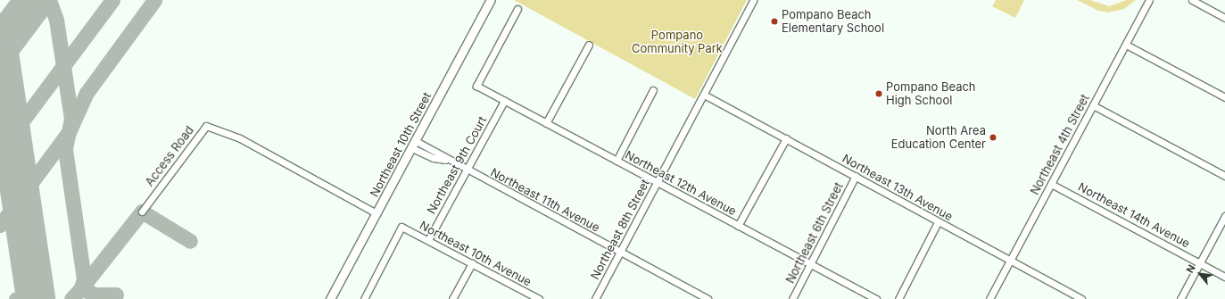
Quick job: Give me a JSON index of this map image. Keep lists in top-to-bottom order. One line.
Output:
{"streets":{"street":["Northeast 10th Street","Northeast 4th Street","Access Road","Northeast 9th Court","Northeast 12th Avenue","Northeast 13th Avenue","Northeast 11th Avenue","Northeast 14th Avenue","Northeast 8th Street","Northeast 6th Street","Northeast 10th Avenue"]},"crossings":[["Northeast 10th Street","Access Road"],["Northeast 10th Street","Northeast 11th Avenue"],["Northeast 4th Street","Northeast 13th Avenue"],["Northeast 4th Street","Northeast 14th Avenue"],["Northeast 9th Court","Northeast 12th Avenue"],["Northeast 9th Court","Northeast 11th Avenue"],["Northeast 9th Court","Northeast 10th Avenue"],["Northeast 12th Avenue","Northeast 8th Street"],["Northeast 12th Avenue","Northeast 6th Street"],["Northeast 13th Avenue","Northeast 8th Street"],["Northeast 13th Avenue","Northeast 6th Street"],["Northeast 11th Avenue","Northeast 8th Street"]],"parks":["Pompano Community Park"],"places":["Pompano Beach Elementary School","Pompano Beach High School","North Area Education Center"],"north":"top left"}
